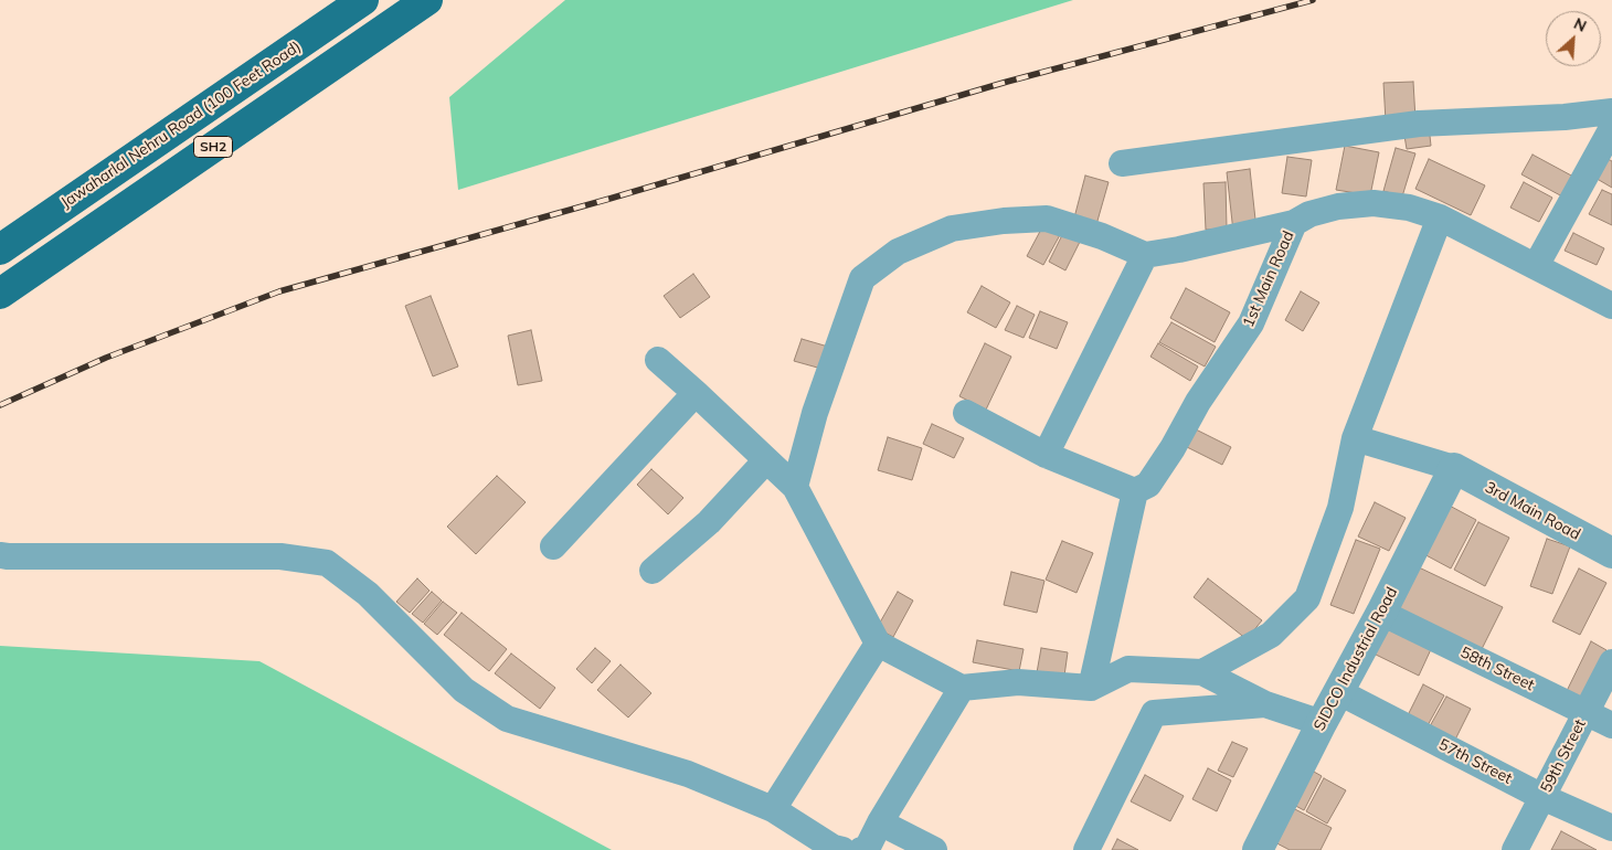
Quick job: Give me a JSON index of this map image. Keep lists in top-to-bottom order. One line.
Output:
{"streets":{"main road":["Jawaharlal Nehru Road (100 Feet Road)","SH2"],"street":["1st Main Road","3rd Main Road","SIDCO Industrial Road","58th Street","59th Street","57th Street"]},"crossings":[["3rd Main Road","SIDCO Industrial Road"],["SIDCO Industrial Road","58th Street"],["SIDCO Industrial Road","57th Street"],["58th Street","59th Street"],["59th Street","57th Street"]],"north":"top right"}
